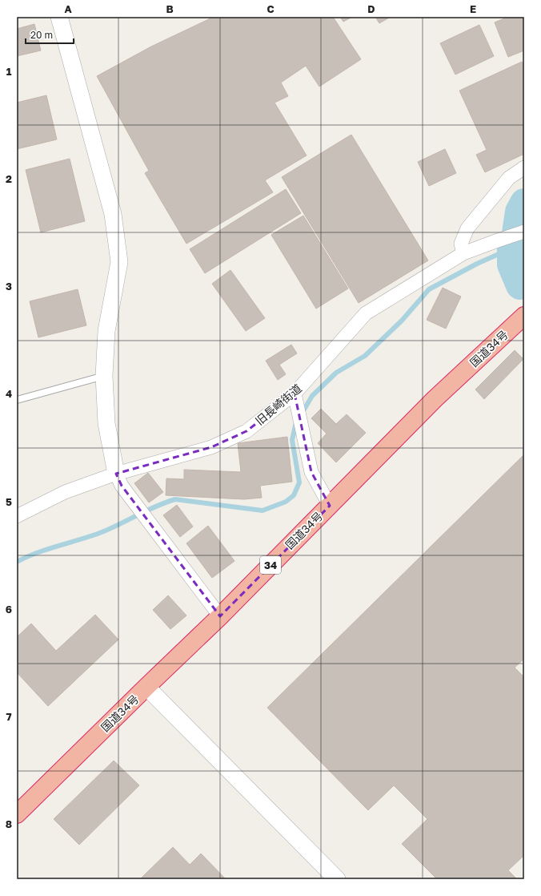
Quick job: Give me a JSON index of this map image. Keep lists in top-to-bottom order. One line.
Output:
{"streets":{"highway":["国道34号","34"],"street":["旧長崎街道"]},"scale_bar":"20 m","grid":{"columns":["A","B","C","D","E"],"rows":["1","2","3","4","5","6","7","8"]}}
